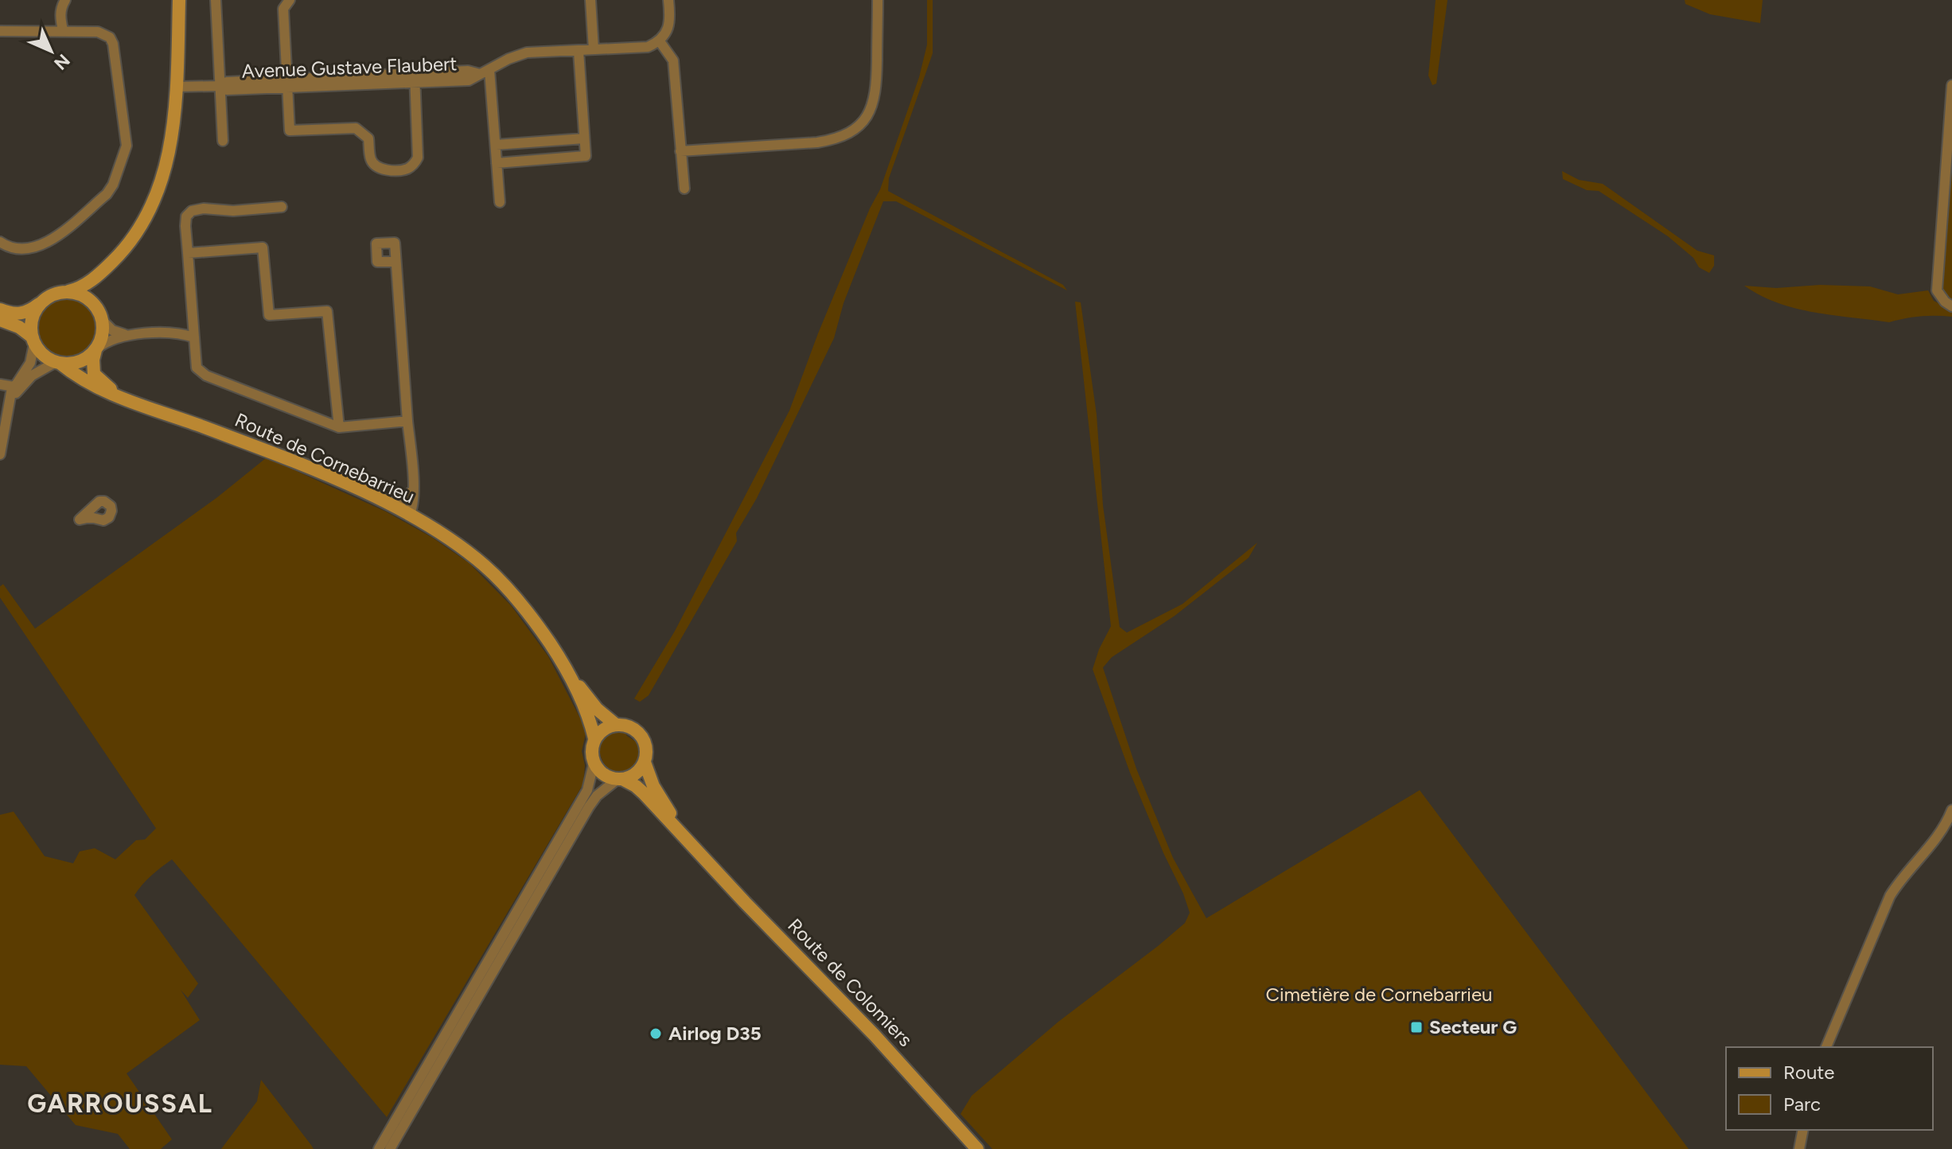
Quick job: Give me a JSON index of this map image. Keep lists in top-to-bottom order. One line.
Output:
{"streets":{"main road":["Route de Cornebarrieu","Route de Colomiers"],"street":["Avenue Gustave Flaubert"]},"crossings":[["Route de Cornebarrieu","Route de Colomiers"]],"districts":["GARROUSSAL"],"parks":["Cimetière de Cornebarrieu"],"places":{"transit":["Secteur G"],"other":["Airlog D35"]},"legend":["Route","Parc"],"north":"bottom right"}
